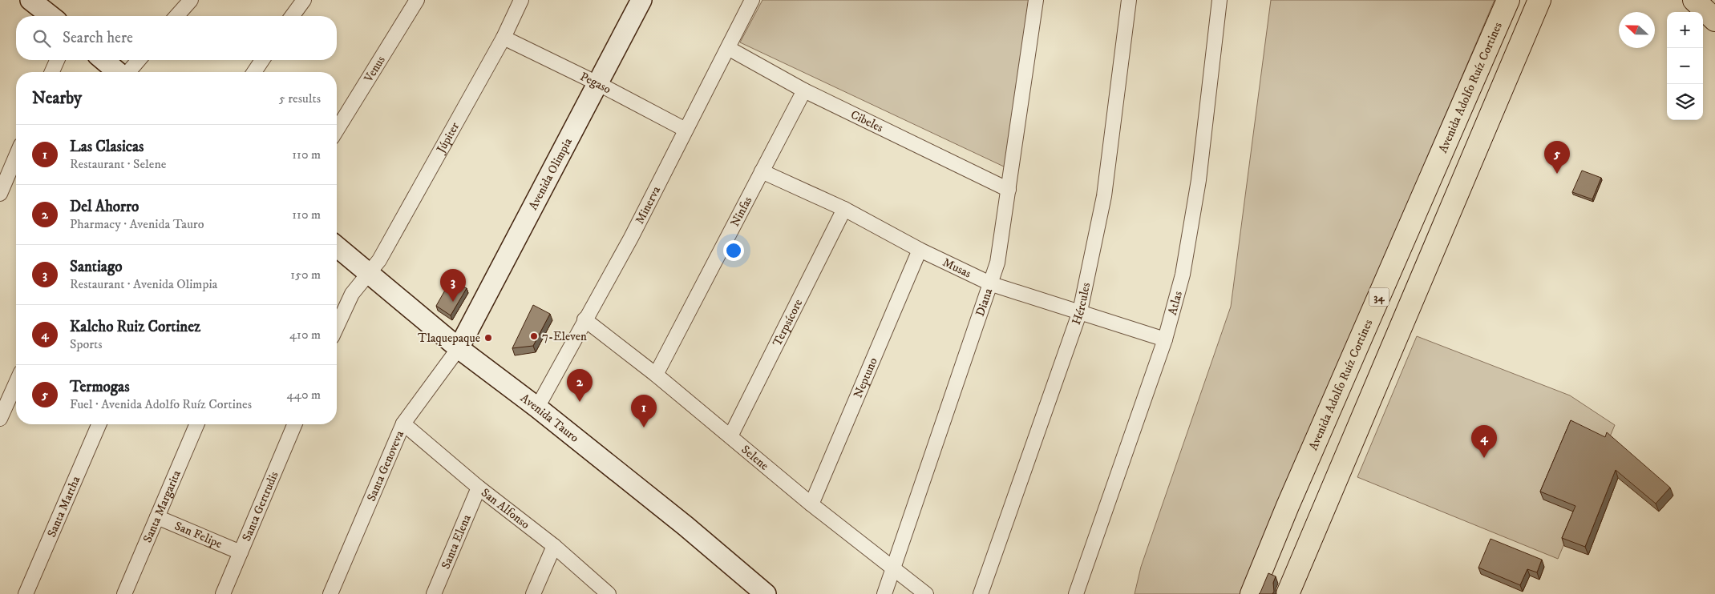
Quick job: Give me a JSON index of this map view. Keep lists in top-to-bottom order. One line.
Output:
{"streets":{"main road":["Avenida Adolfo Ruíz Cortines","34"],"street":["Venus","Pegaso","Cibeles","Júpiter","Avenida Olimpia","Minerva","Ninfas","Musas","Diana","Hércules","Atlas","Terpsícore","Neptuno","Avenida Tauro","Selene","Santa Genoveva","Santa Martha","Santa Margarita","Santa Gertrudis","San Alfonso","San Felipe","Santa Elena"]},"crossings":[["Pegaso","Júpiter"],["Pegaso","Avenida Olimpia"],["Pegaso","Minerva"],["Cibeles","Minerva"],["Cibeles","Ninfas"],["Cibeles","Diana"],["Júpiter","Avenida Tauro"],["Avenida Olimpia","Avenida Tauro"],["Avenida Olimpia","Santa Genoveva"],["Minerva","Avenida Tauro"],["Minerva","Selene"],["Ninfas","Musas"],["Ninfas","Selene"],["Musas","Diana"],["Musas","Hércules"],["Musas","Atlas"],["Musas","Terpsícore"],["Musas","Neptuno"],["Diana","Selene"],["Terpsícore","Selene"],["Neptuno","Selene"],["Avenida Tauro","Santa Genoveva"],["Santa Genoveva","San Alfonso"],["Santa Margarita","San Felipe"],["Santa Gertrudis","San Felipe"],["San Alfonso","Santa Elena"]],"places":["7-Eleven","Tlaquepaque"],"north":"left","page":{"map_buttons":["+","−"],"search":"Search here","heading":["Nearby","5 results"],"list":[{"mark":"1","name":"Las Clasicas","note":"Restaurant · Selene","value":"110 m"},{"mark":"2","name":"Del Ahorro","note":"Pharmacy · Avenida Tauro","value":"110 m"},{"mark":"3","name":"Santiago","note":"Restaurant · Avenida Olimpia","value":"150 m"},{"mark":"4","name":"Kalcho Ruiz Cortinez","note":"Sports","value":"410 m"},{"mark":"5","name":"Termogas","note":"Fuel · Avenida Adolfo Ruíz Cortines","value":"440 m"}],"pins":["5","3","2","1","4"]}}
